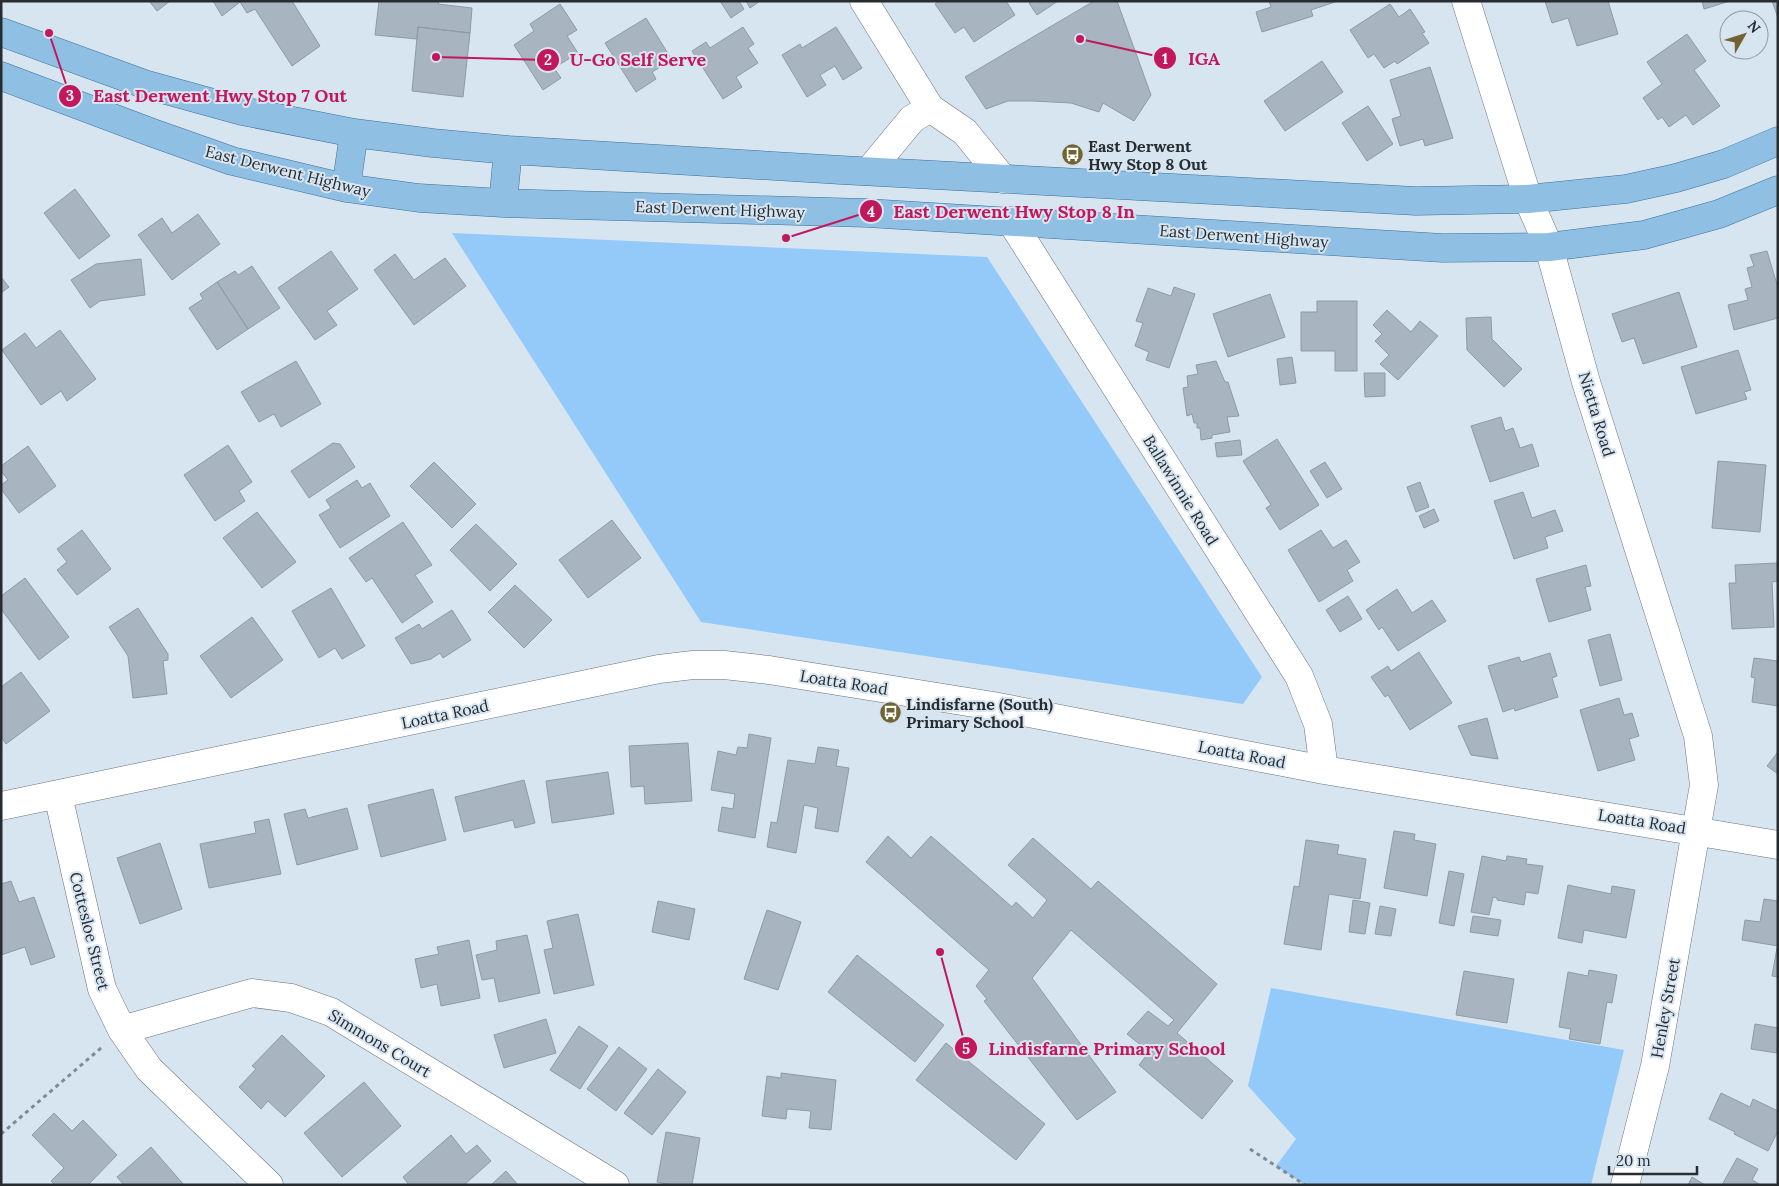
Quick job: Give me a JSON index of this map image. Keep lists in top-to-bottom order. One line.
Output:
{"streets":{"main road":["East Derwent Highway"],"street":["Nietta Road","Ballawinnie Road","Loatta Road","Cottesloe Street","Henley Street","Simmons Court"]},"crossings":[["East Derwent Highway","Nietta Road"],["East Derwent Highway","Ballawinnie Road"],["Nietta Road","Loatta Road"],["Nietta Road","Henley Street"],["Ballawinnie Road","Loatta Road"],["Loatta Road","Cottesloe Street"],["Loatta Road","Henley Street"],["Cottesloe Street","Simmons Court"]],"places":{"other":["East Derwent Hwy Stop 7 Out","IGA","U-Go Self Serve","East Derwent Hwy Stop 8 In","Lindisfarne Primary School"],"bus stop":["East Derwent Hwy Stop 8 Out","Lindisfarne (South) Primary School"]},"scale_bar":"20 m","north":"top right"}
